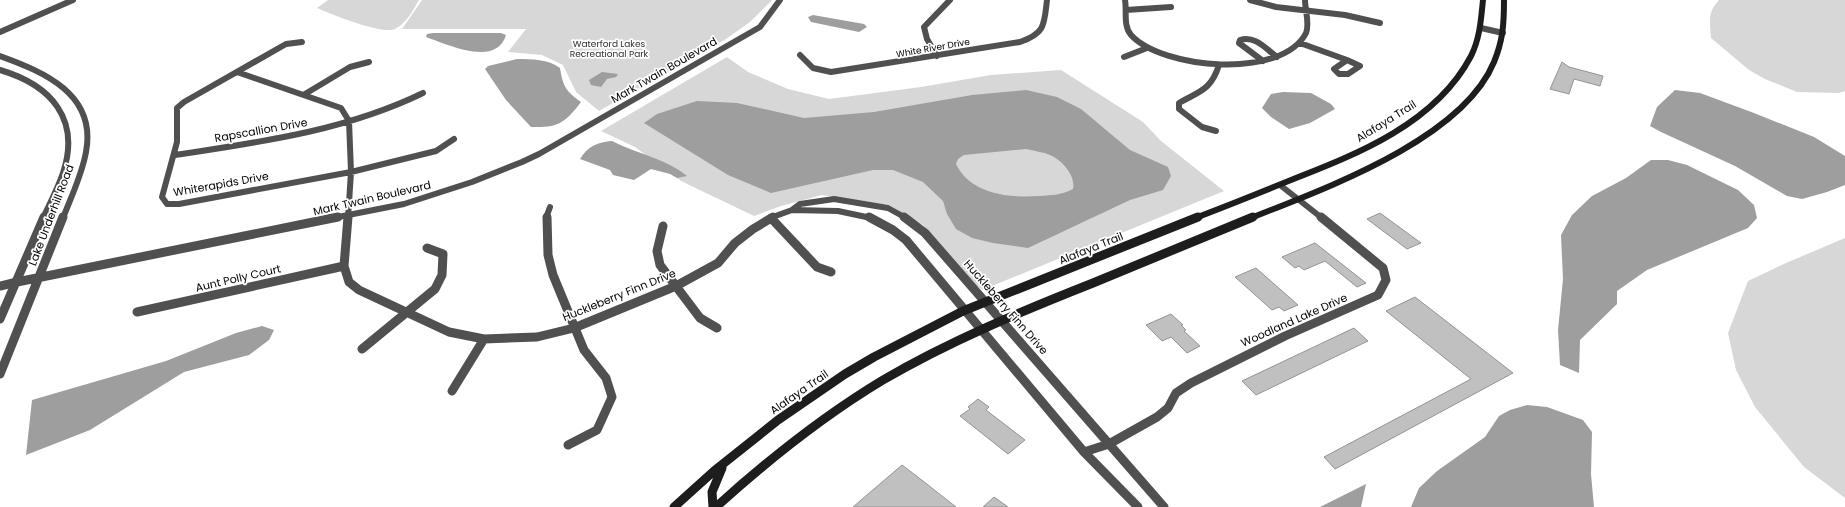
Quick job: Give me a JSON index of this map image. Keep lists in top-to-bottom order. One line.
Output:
{"streets":{"main road":["Alafaya Trail"],"street":["White River Drive","Mark Twain Boulevard","Rapscallion Drive","Whiterapids Drive","Lake Underhill Road","Aunt Polly Court","Huckleberry Finn Drive","Woodland Lake Drive"]},"crossings":[["Mark Twain Boulevard","Lake Underhill Road"],["Mark Twain Boulevard","Huckleberry Finn Drive"],["Alafaya Trail","Huckleberry Finn Drive"],["Alafaya Trail","Woodland Lake Drive"],["Rapscallion Drive","Whiterapids Drive"],["Rapscallion Drive","Huckleberry Finn Drive"],["Whiterapids Drive","Huckleberry Finn Drive"],["Aunt Polly Court","Huckleberry Finn Drive"],["Huckleberry Finn Drive","Woodland Lake Drive"]],"parks":["Waterford Lakes Recreational Park"]}
